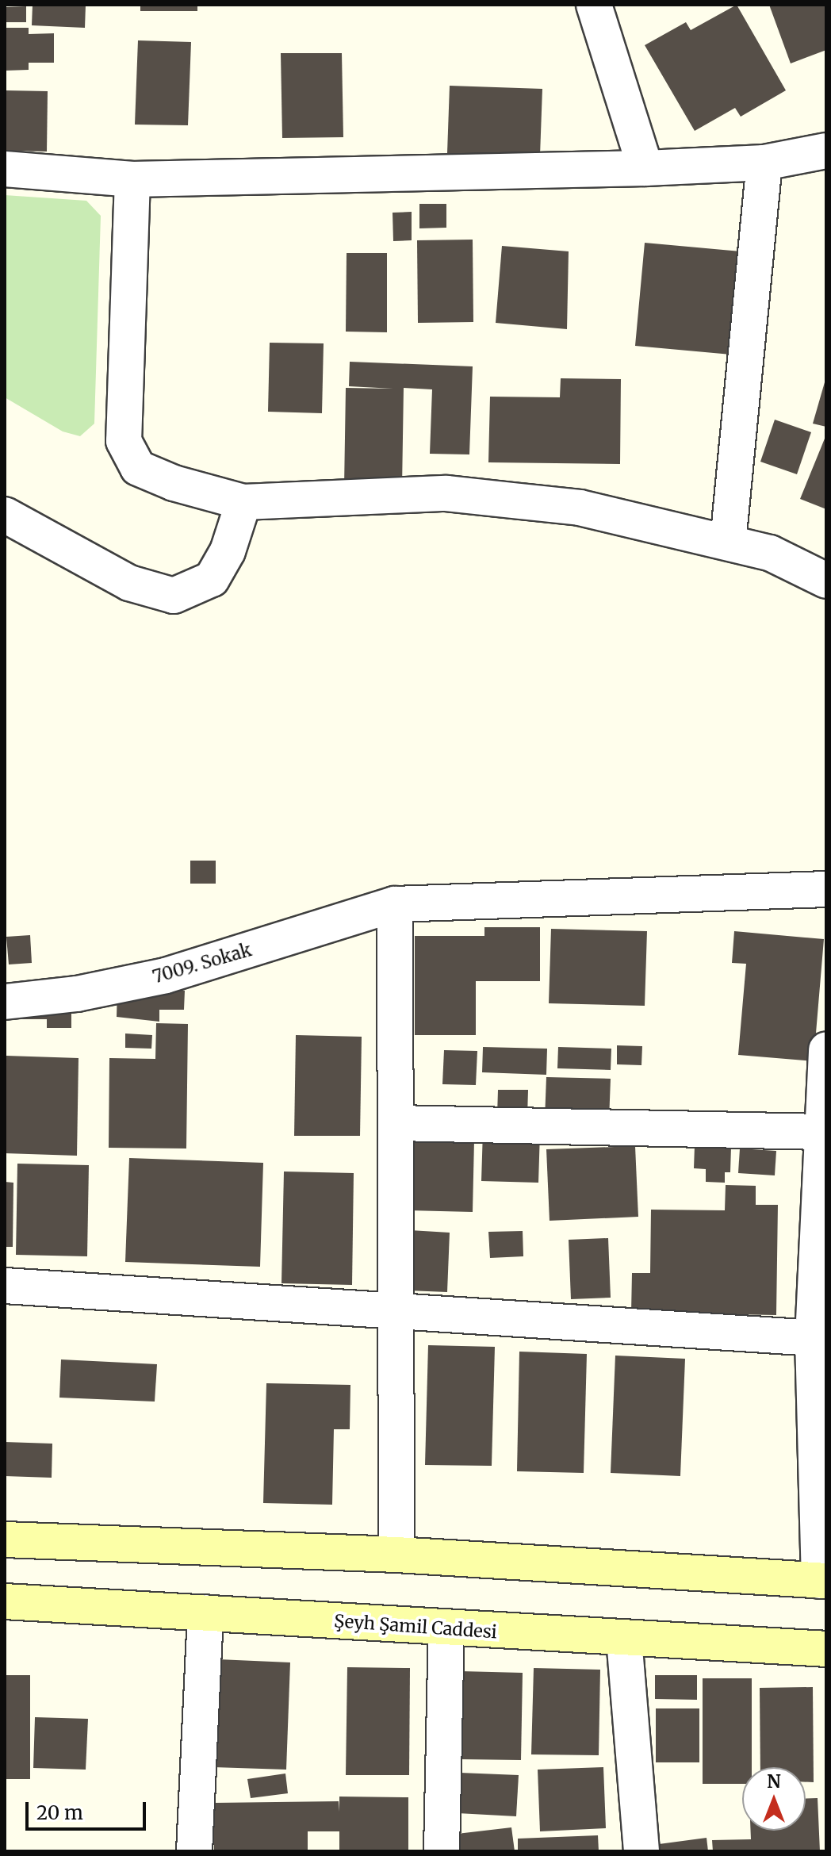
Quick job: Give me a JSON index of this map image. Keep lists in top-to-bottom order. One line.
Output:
{"streets":{"main road":["Şeyh Şamil Caddesi"],"street":["7009. Sokak"]},"scale_bar":"20 m","north":"top"}
